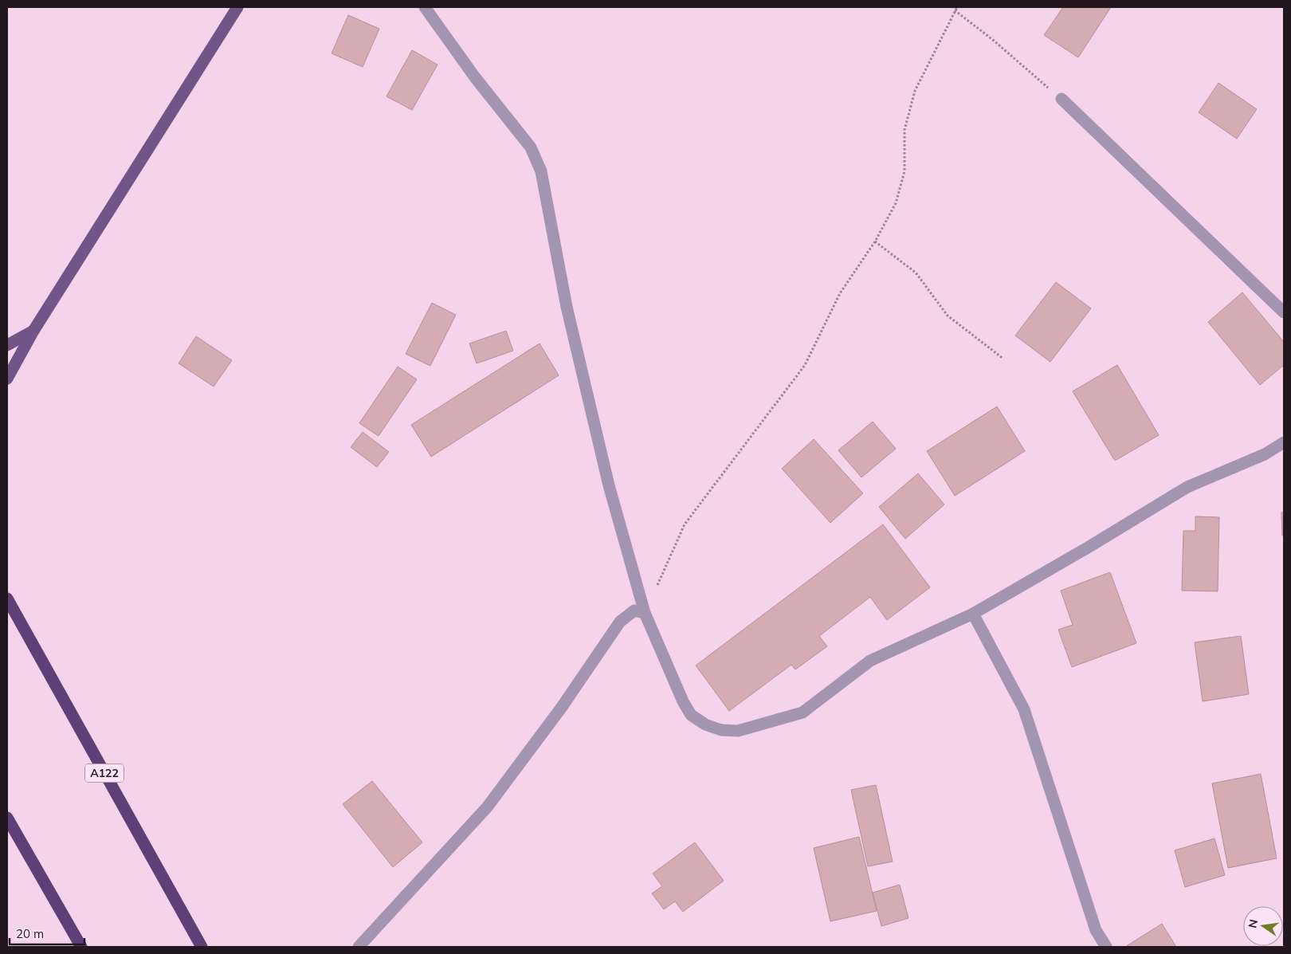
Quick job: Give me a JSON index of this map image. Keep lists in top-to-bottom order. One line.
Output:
{"streets":{"highway":["A122"]},"scale_bar":"20 m","north":"left"}
